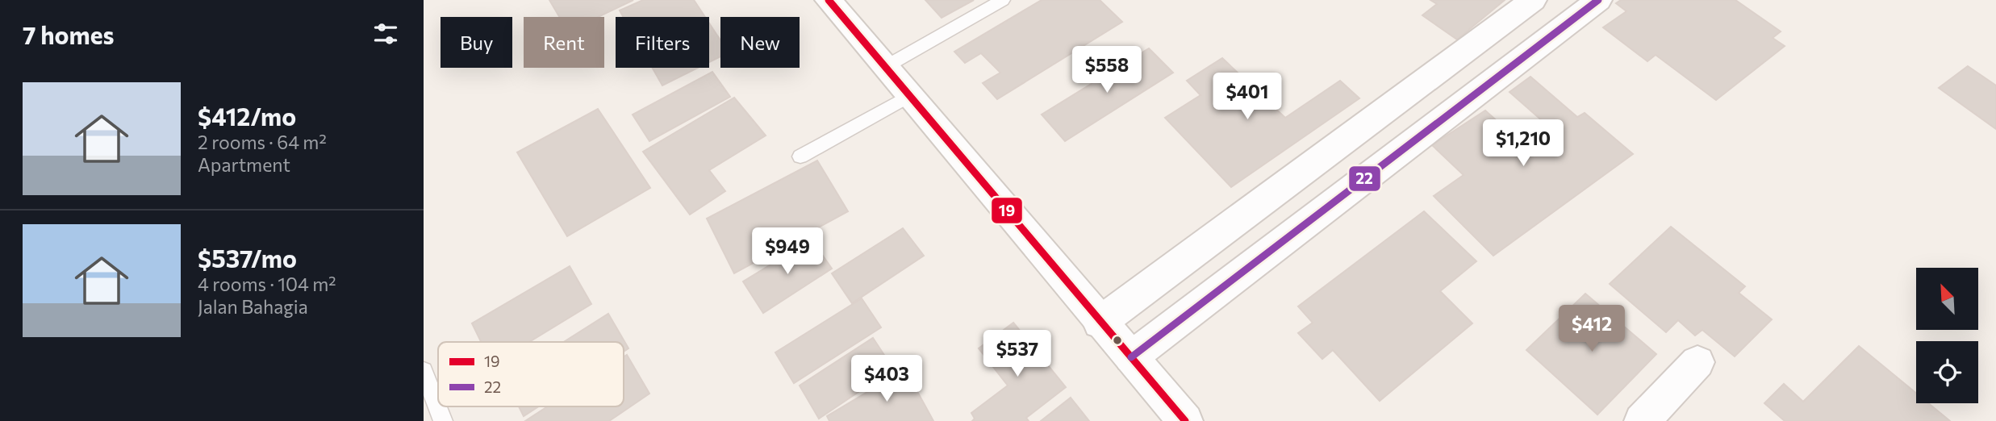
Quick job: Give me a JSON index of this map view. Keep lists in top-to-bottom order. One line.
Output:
{"lines":["transit line 19","transit line 22"],"legend":["19","22"],"north":"top left","page":{"heading":"7 homes","chip":["Buy","Rent","Filters","New"],"price":["$558","$401","$1,210","$949","$412","$537","$403"],"list":[{"name":"$412/mo","note":"2 rooms · 64 m² · Apartment"},{"name":"$537/mo","note":"4 rooms · 104 m² · Jalan Bahagia"}]}}
